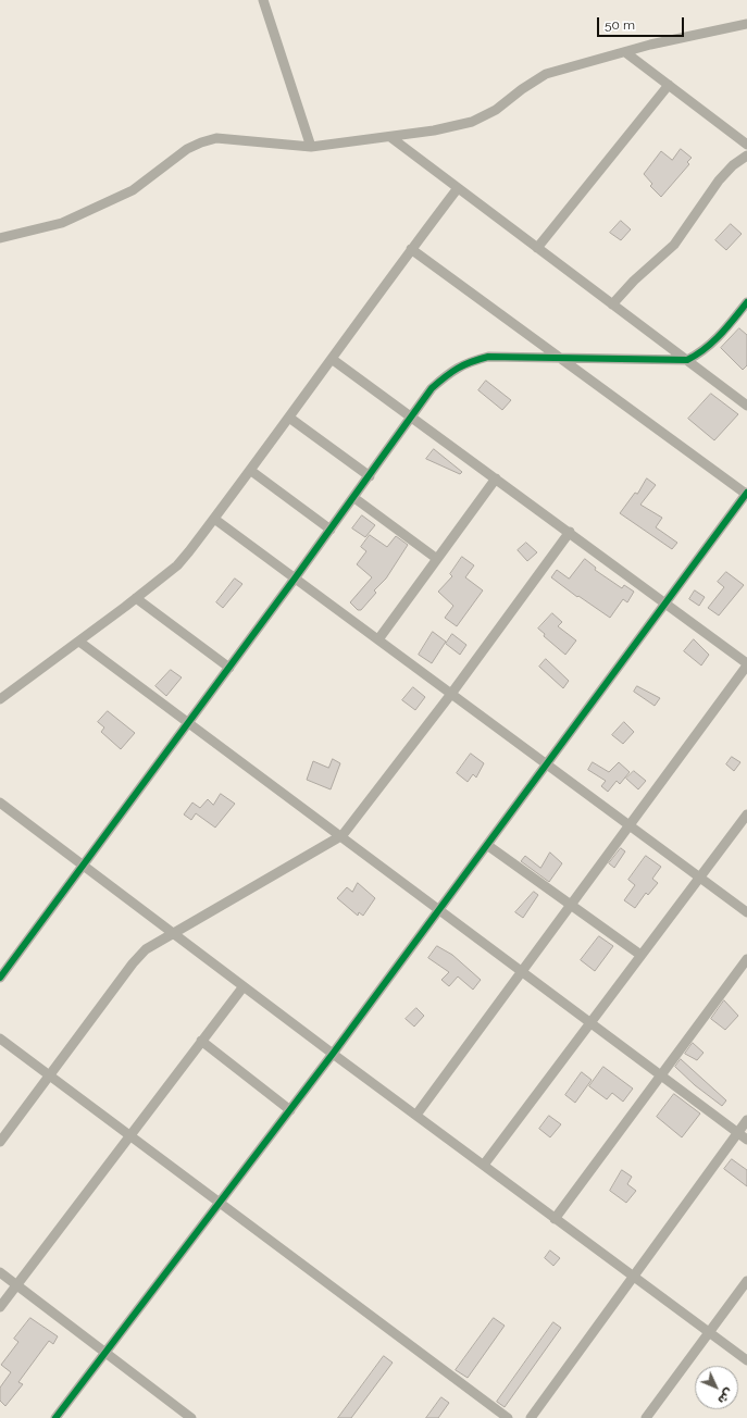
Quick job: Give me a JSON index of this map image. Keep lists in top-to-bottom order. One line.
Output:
{"scale_bar":"50 m","north":"bottom right"}
